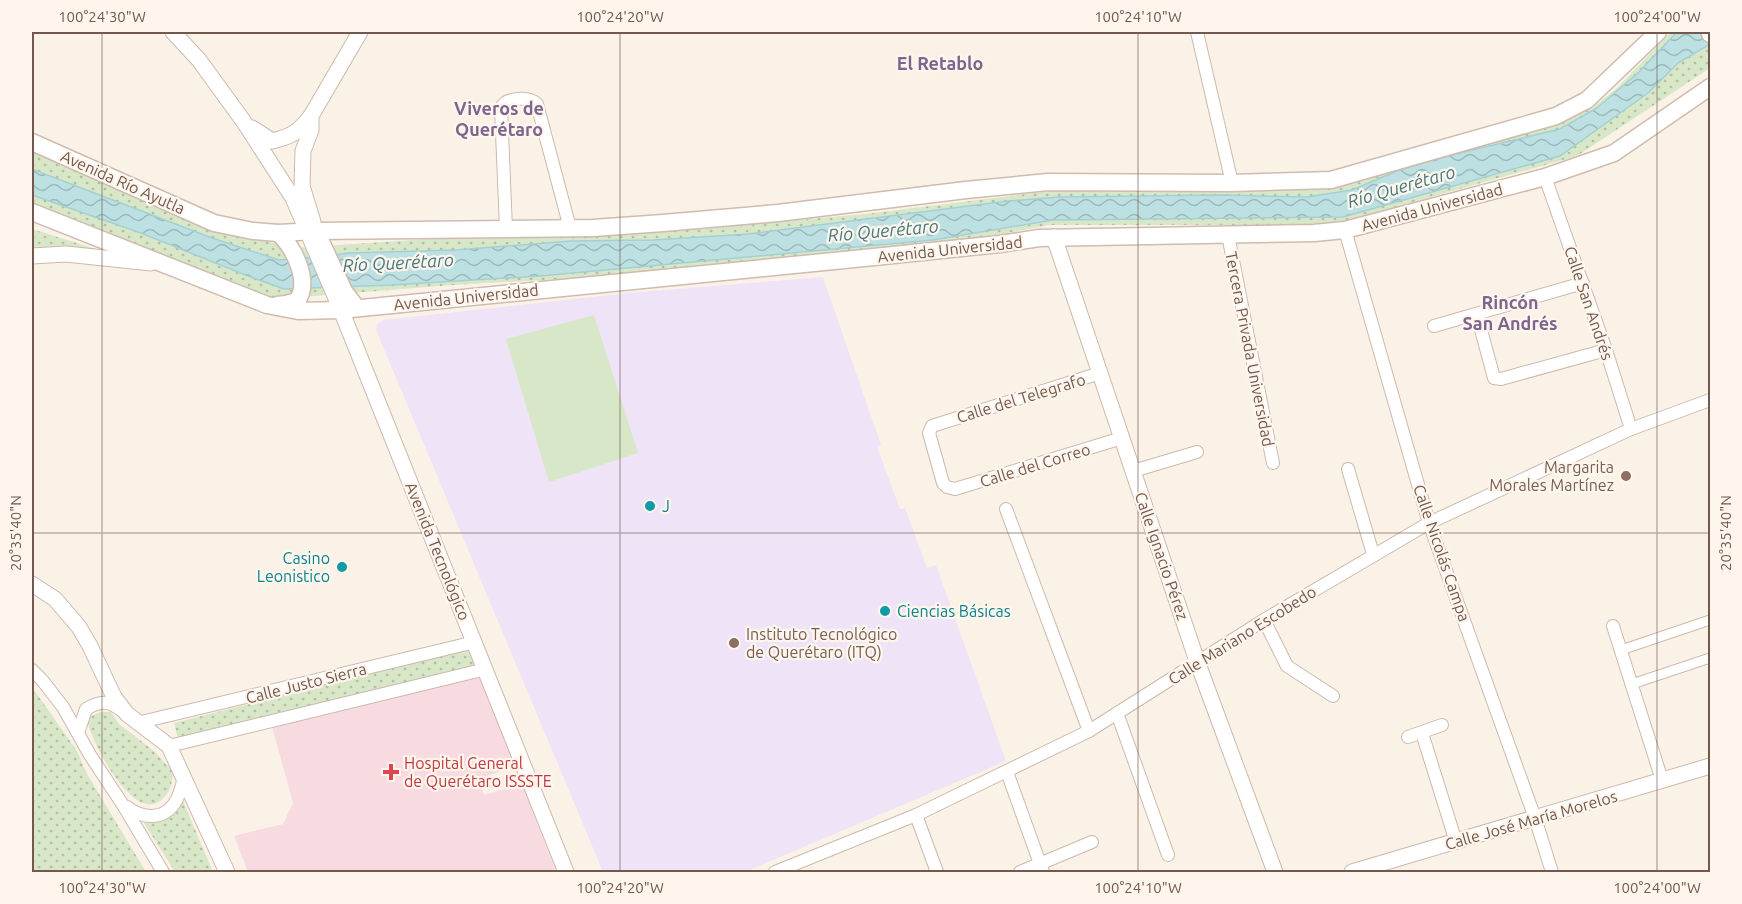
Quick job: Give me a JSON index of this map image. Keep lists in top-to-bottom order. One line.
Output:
{"streets":{"main road":["Avenida Río Ayutla","Avenida Universidad"],"street":["Calle San Andrés","Tercera Privada Universidad","Calle del Telegrafo","Calle del Correo","Avenida Tecnológico","Calle Nicolás Campa","Calle Ignacio Pérez","Calle Mariano Escobedo","Calle Justo Sierra","Calle José María Morelos"]},"crossings":[["Avenida Universidad","Calle San Andrés"],["Avenida Universidad","Tercera Privada Universidad"],["Avenida Universidad","Avenida Tecnológico"],["Avenida Universidad","Calle Nicolás Campa"],["Avenida Universidad","Calle Ignacio Pérez"],["Calle San Andrés","Calle Mariano Escobedo"],["Calle del Telegrafo","Calle del Correo"],["Calle del Telegrafo","Calle Ignacio Pérez"],["Calle del Correo","Calle Ignacio Pérez"],["Avenida Tecnológico","Calle Justo Sierra"],["Calle Nicolás Campa","Calle Mariano Escobedo"],["Calle Nicolás Campa","Calle José María Morelos"],["Calle Ignacio Pérez","Calle Mariano Escobedo"]],"districts":["El Retablo","Viveros de Querétaro","Rincón San Andrés"],"water":["Río Querétaro"],"places":{"other":["Margarita Morales Martínez","J","Casino Leonistico","Ciencias Básicas","Instituto Tecnológico de Querétaro (ITQ)"],"health":["Hospital General de Querétaro ISSSTE"]},"coordinates":["100°24'30\"W","100°24'20\"W","100°24'10\"W","100°24'00\"W","20°35'40\"N"]}
